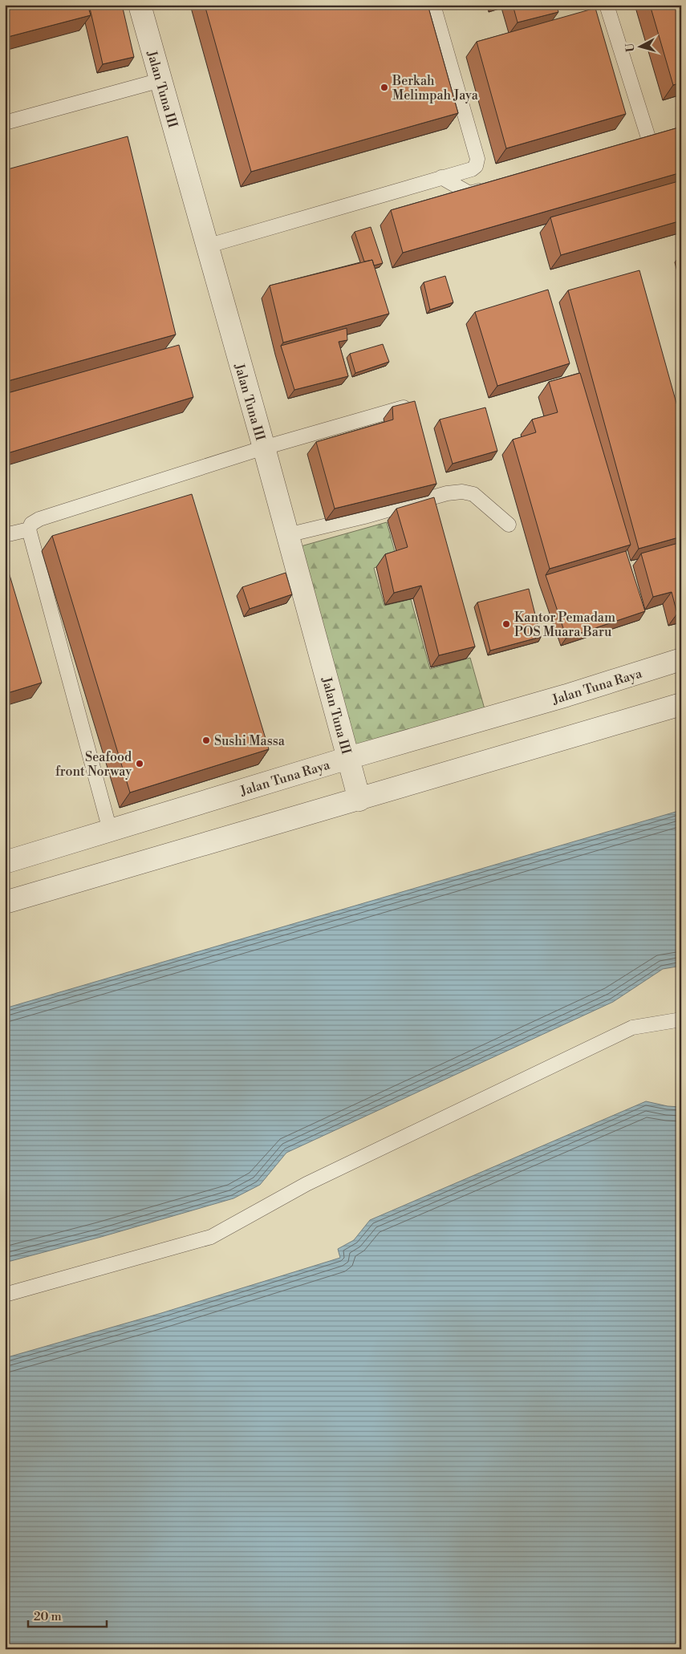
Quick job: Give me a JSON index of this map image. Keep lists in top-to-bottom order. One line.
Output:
{"streets":{"street":["Jalan Tuna III","Jalan Tuna Raya"]},"crossings":[["Jalan Tuna III","Jalan Tuna Raya"]],"places":["Berkah Melimpah Jaya","Kantor Pemadam POS Muara Baru","Sushi Massa","Seafood front Norway"],"scale_bar":"20 m","north":"left"}
